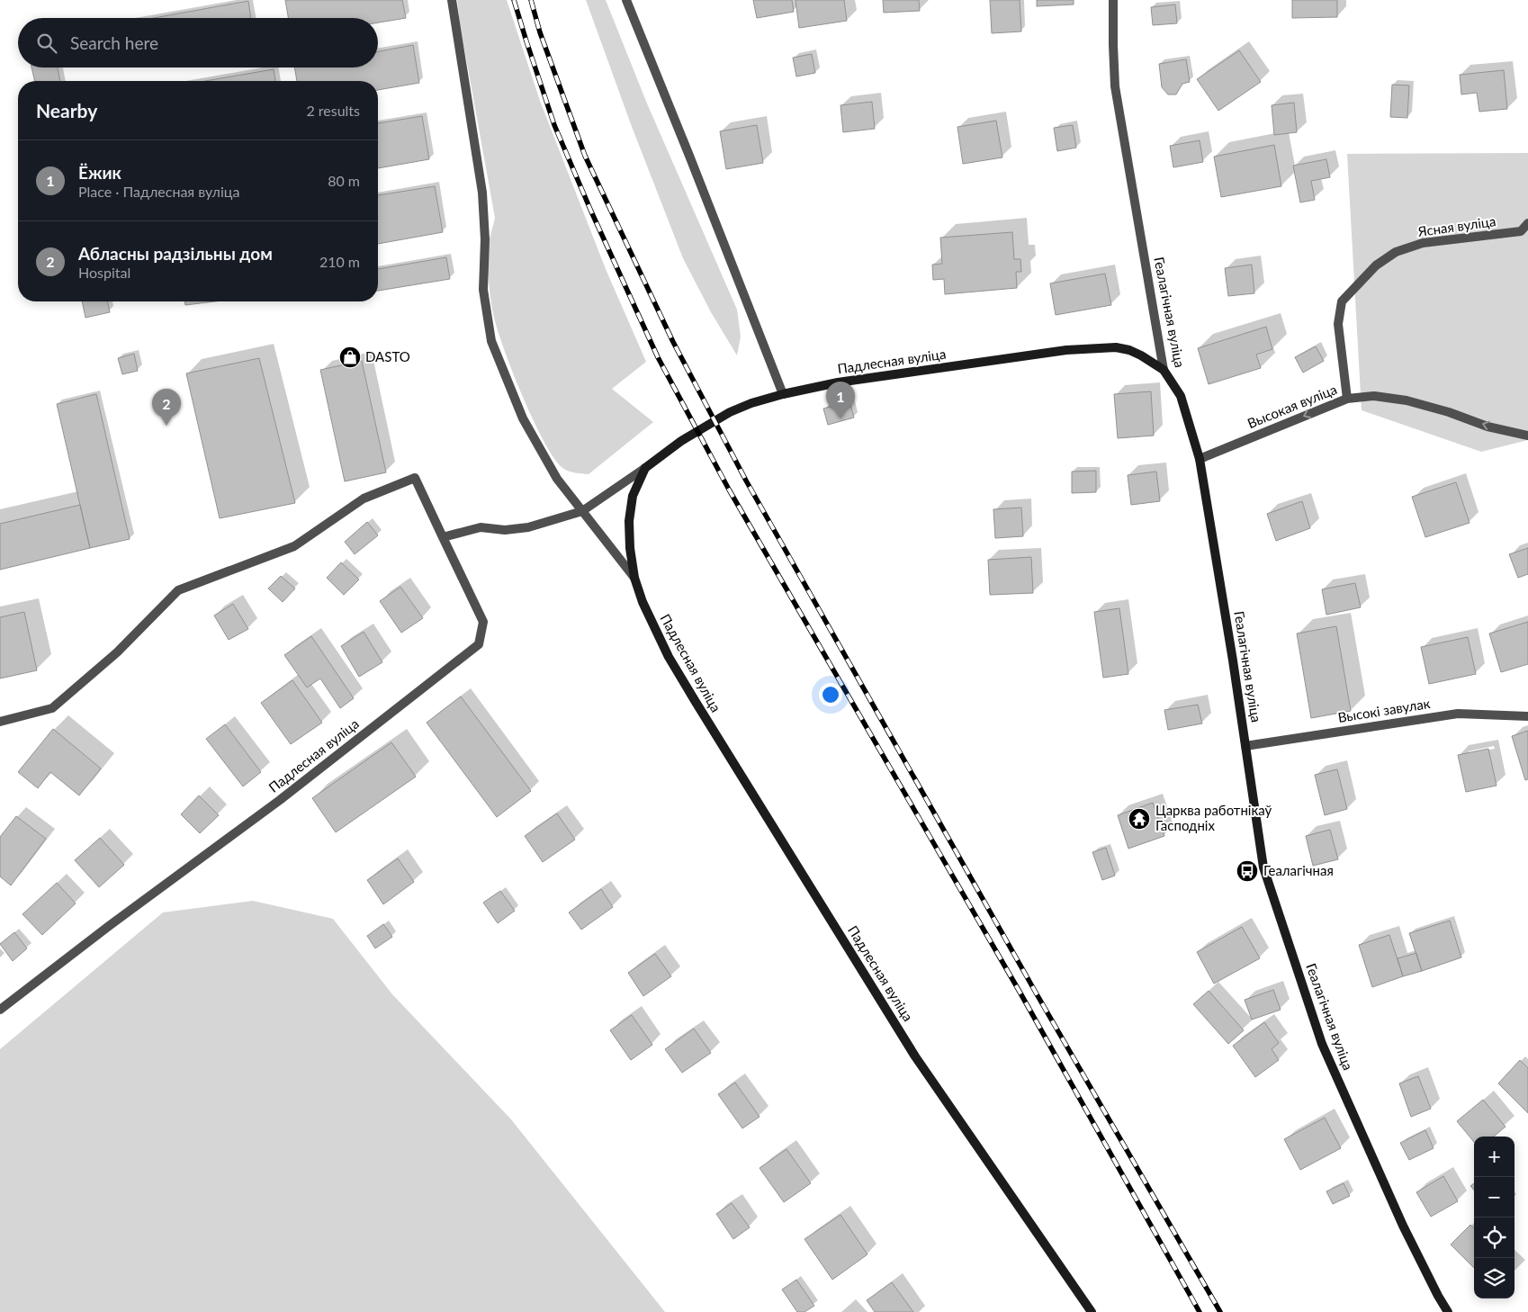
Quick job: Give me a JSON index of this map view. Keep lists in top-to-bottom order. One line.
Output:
{"streets":{"street":["Ясная вуліца","Геалагічная вуліца","Падлесная вуліца","Высокая вуліца","Высокі завулак"]},"crossings":[["Ясная вуліца","Высокая вуліца"],["Геалагічная вуліца","Падлесная вуліца"],["Геалагічная вуліца","Высокая вуліца"],["Геалагічная вуліца","Высокі завулак"]],"one_way":["Высокая вуліца"],"places":{"shop":["DASTO"],"temple":["Царква работнікаў Гасподніх"],"bus stop":["Геалагічная"]},"page":{"search":"Search here","heading":["Nearby","2 results"],"list":[{"mark":"1","name":"Ёжик","note":"Place · Падлесная вуліца","value":"80 m"},{"mark":"2","name":"Абласны радзільны дом","note":"Hospital","value":"210 m"}],"pins":["1","2"],"map_buttons":["+","−"]}}
